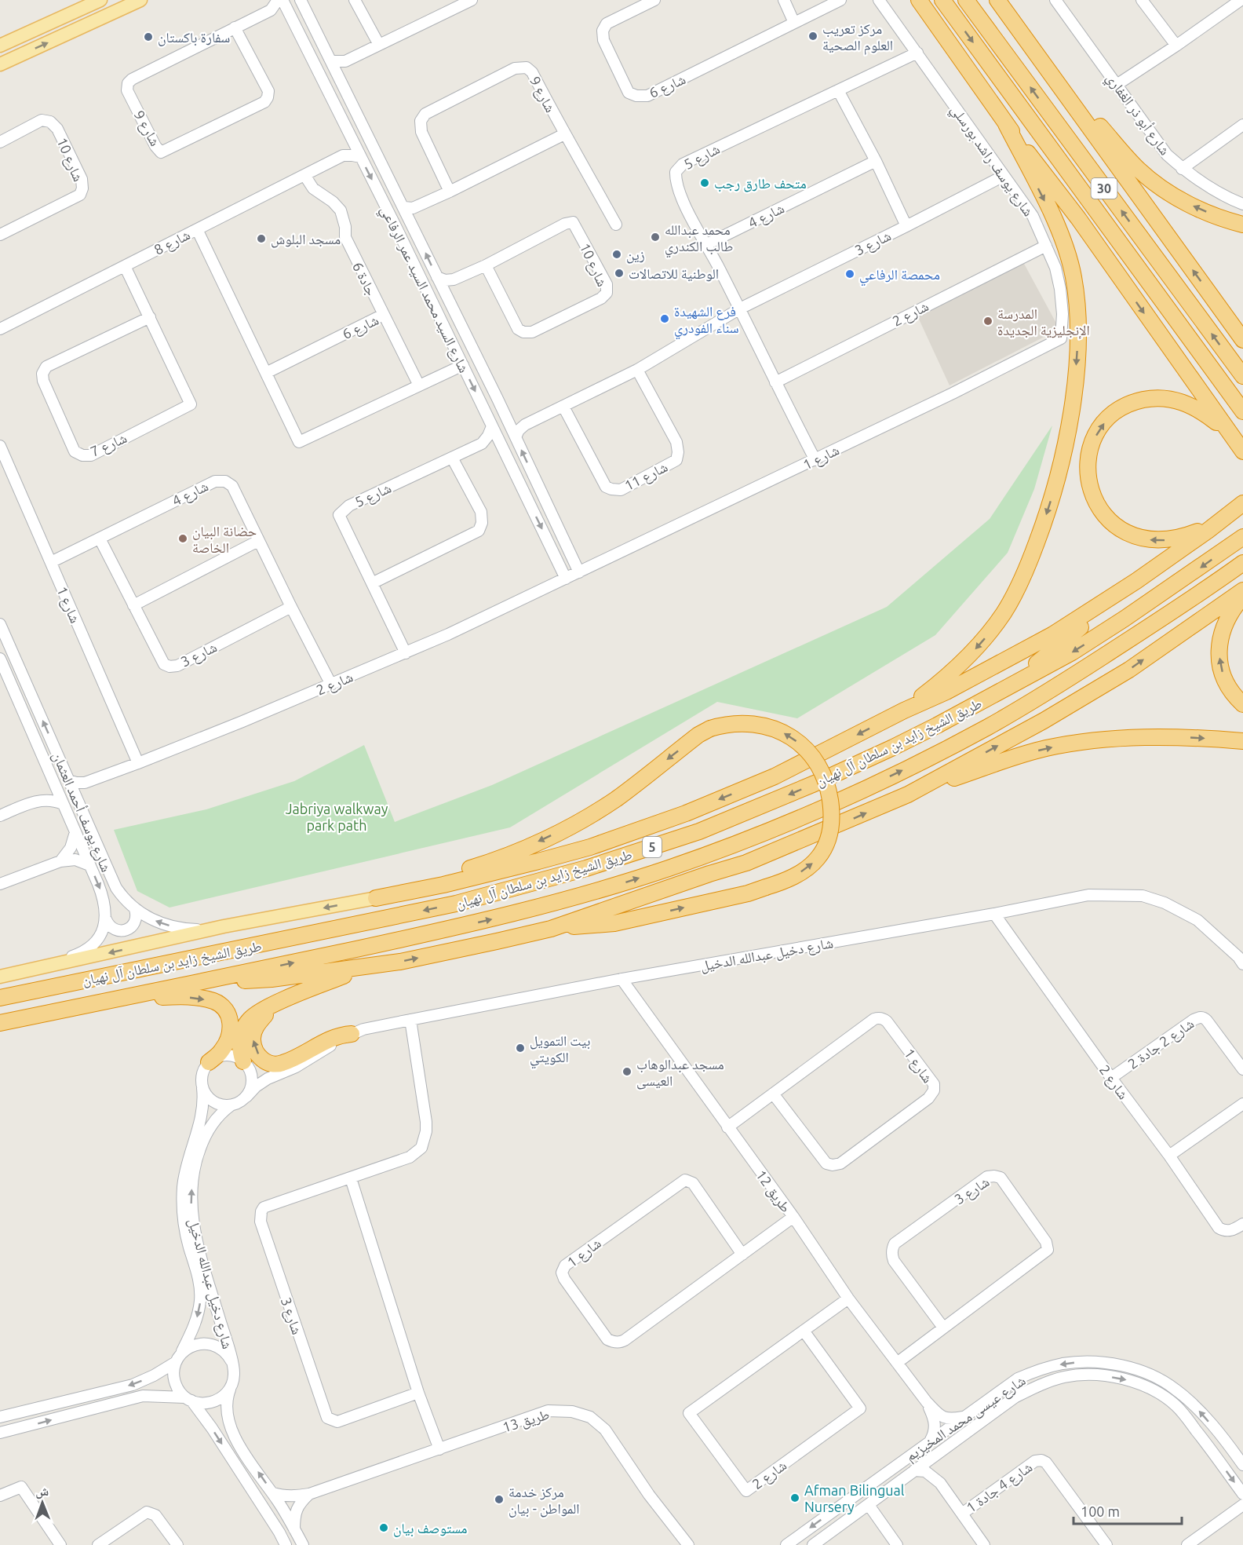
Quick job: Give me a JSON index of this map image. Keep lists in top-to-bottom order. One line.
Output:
{"streets":{"highway":["30","طريق الشيخ زايد بن سلطان آل نهيان","5"],"street":["شارع 6","شارع 9","شارع أبو ذر الغفاري","شارع 5","شارع 10","شارع يوسف راشد بورسلي","شارع 4","شارع 8","شارع 3","جادة 6","شارع السيد محمد السيد عمر الرفاعي","شارع 2","شارع 7","شارع 1","شارع 11","شارع يوسف أحمد العثمان","شارع دخيل عبدالله الدخيل","شارع 2 جادة 2","طريق 12","شارع عيسى محمد المخيزيم","طريق 13","شارع 4 جادة 1"]},"crossings":[["شارع 6","جادة 6"],["شارع 5","شارع يوسف راشد بورسلي"],["شارع 5","شارع 4"],["شارع 5","شارع 3"],["شارع 5","شارع 2"],["شارع 5","شارع 1"],["شارع يوسف راشد بورسلي","شارع 3"],["شارع يوسف راشد بورسلي","شارع 2"],["شارع يوسف راشد بورسلي","شارع 1"],["شارع 4","شارع 3"],["شارع 4","شارع 2"],["شارع 4","شارع 1"],["شارع 8","جادة 6"],["شارع 8","شارع 7"],["شارع 3","شارع دخيل عبدالله الدخيل"],["شارع 3","طريق 12"],["شارع السيد محمد السيد عمر الرفاعي","شارع 2"],["شارع السيد محمد السيد عمر الرفاعي","شارع 1"],["شارع 2","شارع 1"],["شارع 2","شارع يوسف أحمد العثمان"],["شارع 2","شارع دخيل عبدالله الدخيل"],["شارع 2","شارع 2 جادة 2"],["شارع 2","طريق 12"],["شارع 1","طريق 12"],["شارع دخيل عبدالله الدخيل","طريق 12"],["طريق 12","شارع عيسى محمد المخيزيم"]],"parks":["Jabriya walkway park path"],"places":["مركز تعريب العلوم الصحية","سفارة باكستان","متحف طارق رجب","محمد عبدالله طالب الكندري","مسجد البلوش","زين","الوطنية للاتصالات","محمصة الرفاعي","فرع الشهيدة سناء الفودري","المدرسة الإنجليزية الجديدة","حضانة البيان الخاصة","بيت التمويل الكويتي","مسجد عبدالوهاب العيسى","Afman Bilingual Nursery","مركز خدمة المواطن - بيان","مستوصف بيان"],"scale_bar":"100 m","north":"top"}
